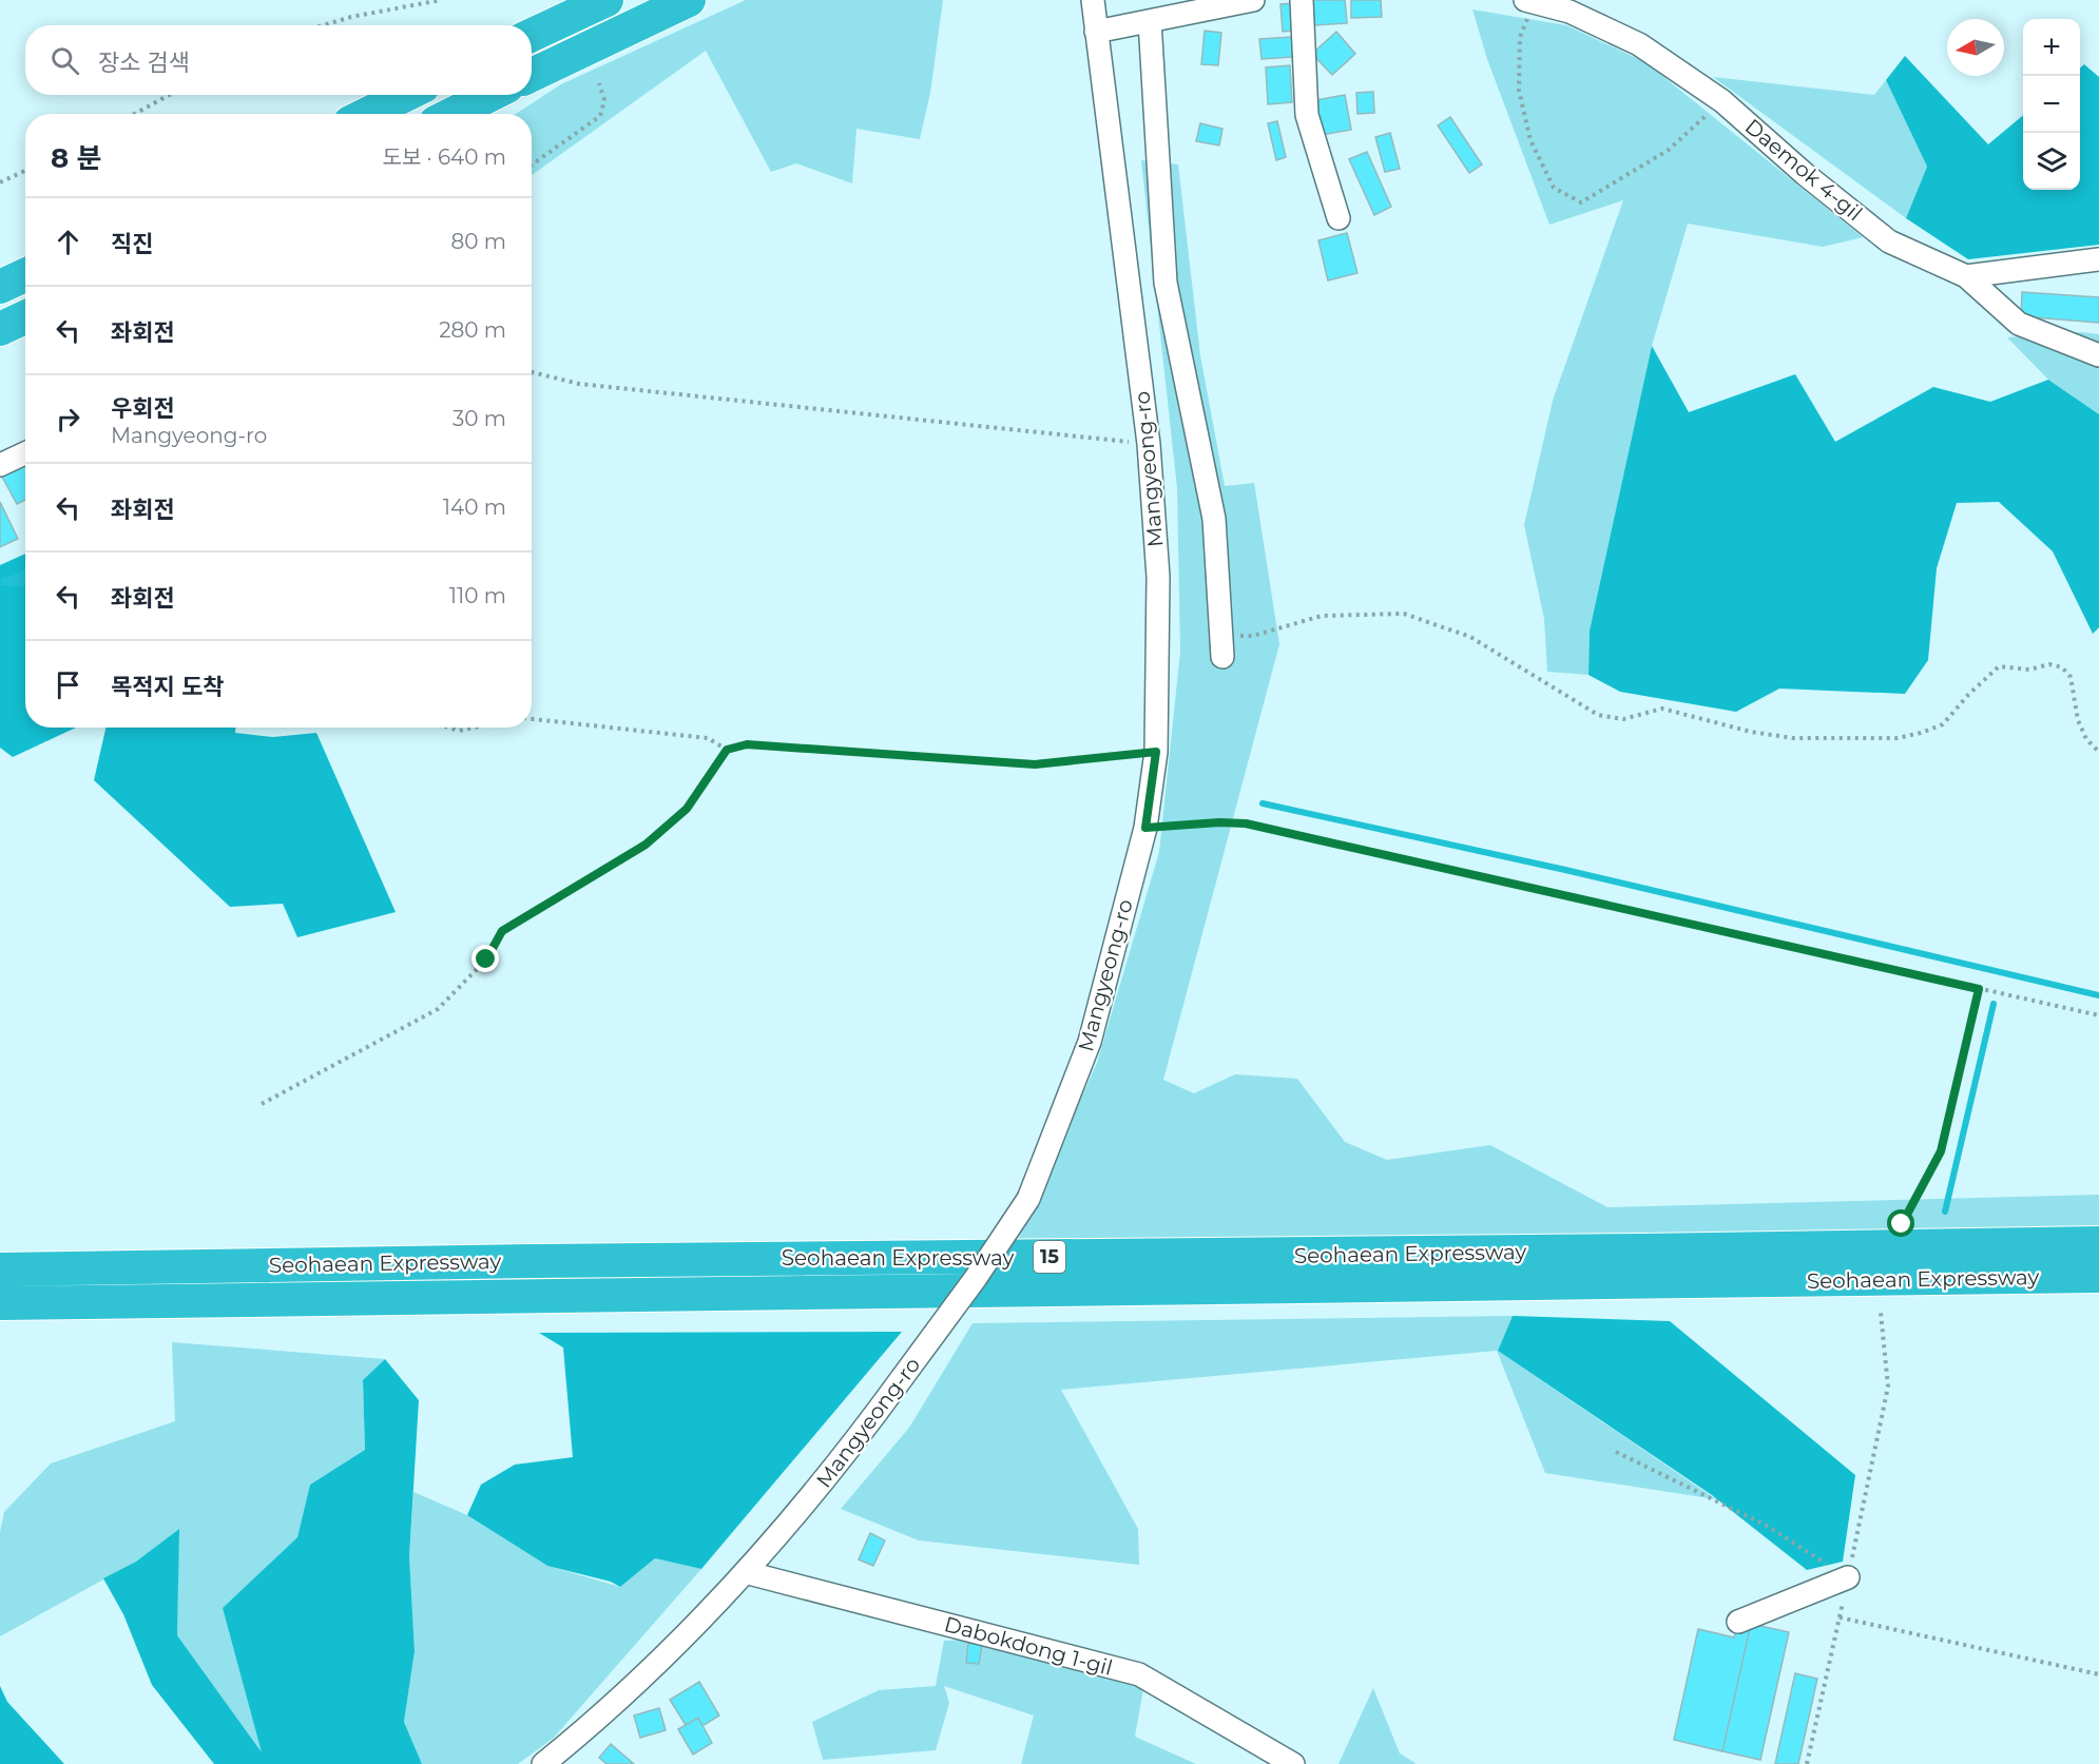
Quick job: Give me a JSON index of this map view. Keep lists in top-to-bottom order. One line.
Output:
{"streets":{"highway":["Seohaean Expressway","15"],"street":["Daemok 4-gil","Mangyeong-ro","Dabokdong 1-gil"]},"crossings":[["Mangyeong-ro","Dabokdong 1-gil"]],"north":"left","page":{"map_buttons":["+","−"],"search":"장소 검색","heading":["8 분","도보 · 640 m"],"list":[["직진","80 m"],["좌회전","280 m"],["우회전","Mangyeong-ro","30 m"],["좌회전","140 m"],["좌회전","110 m"],"목적지 도착"]}}
